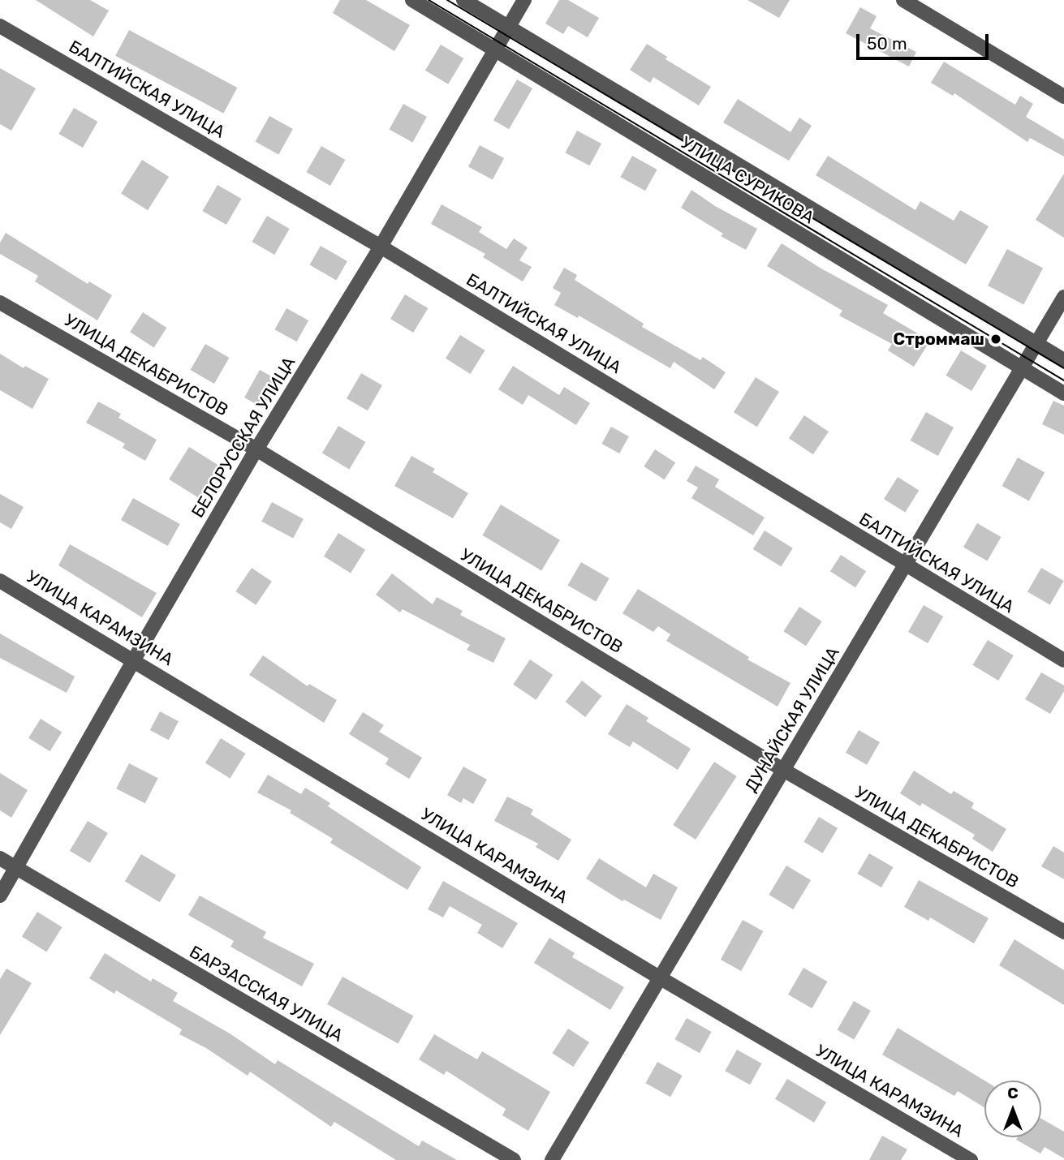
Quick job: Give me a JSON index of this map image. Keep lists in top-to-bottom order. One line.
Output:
{"streets":{"street":["БАЛТИЙСКАЯ УЛИЦА","УЛИЦА СУРИКОВА","УЛИЦА ДЕКАБРИСТОВ","БЕЛОРУССКАЯ УЛИЦА","УЛИЦА КАРАМЗИНА","ДУНАЙСКАЯ УЛИЦА","БАРЗАССКАЯ УЛИЦА"]},"crossings":[["БАЛТИЙСКАЯ УЛИЦА","БЕЛОРУССКАЯ УЛИЦА"],["БАЛТИЙСКАЯ УЛИЦА","ДУНАЙСКАЯ УЛИЦА"],["УЛИЦА СУРИКОВА","БЕЛОРУССКАЯ УЛИЦА"],["УЛИЦА СУРИКОВА","ДУНАЙСКАЯ УЛИЦА"],["УЛИЦА ДЕКАБРИСТОВ","БЕЛОРУССКАЯ УЛИЦА"],["УЛИЦА ДЕКАБРИСТОВ","ДУНАЙСКАЯ УЛИЦА"],["БЕЛОРУССКАЯ УЛИЦА","УЛИЦА КАРАМЗИНА"],["БЕЛОРУССКАЯ УЛИЦА","БАРЗАССКАЯ УЛИЦА"],["УЛИЦА КАРАМЗИНА","ДУНАЙСКАЯ УЛИЦА"]],"places":["Строммаш"],"scale_bar":"50 m","north":"top"}
